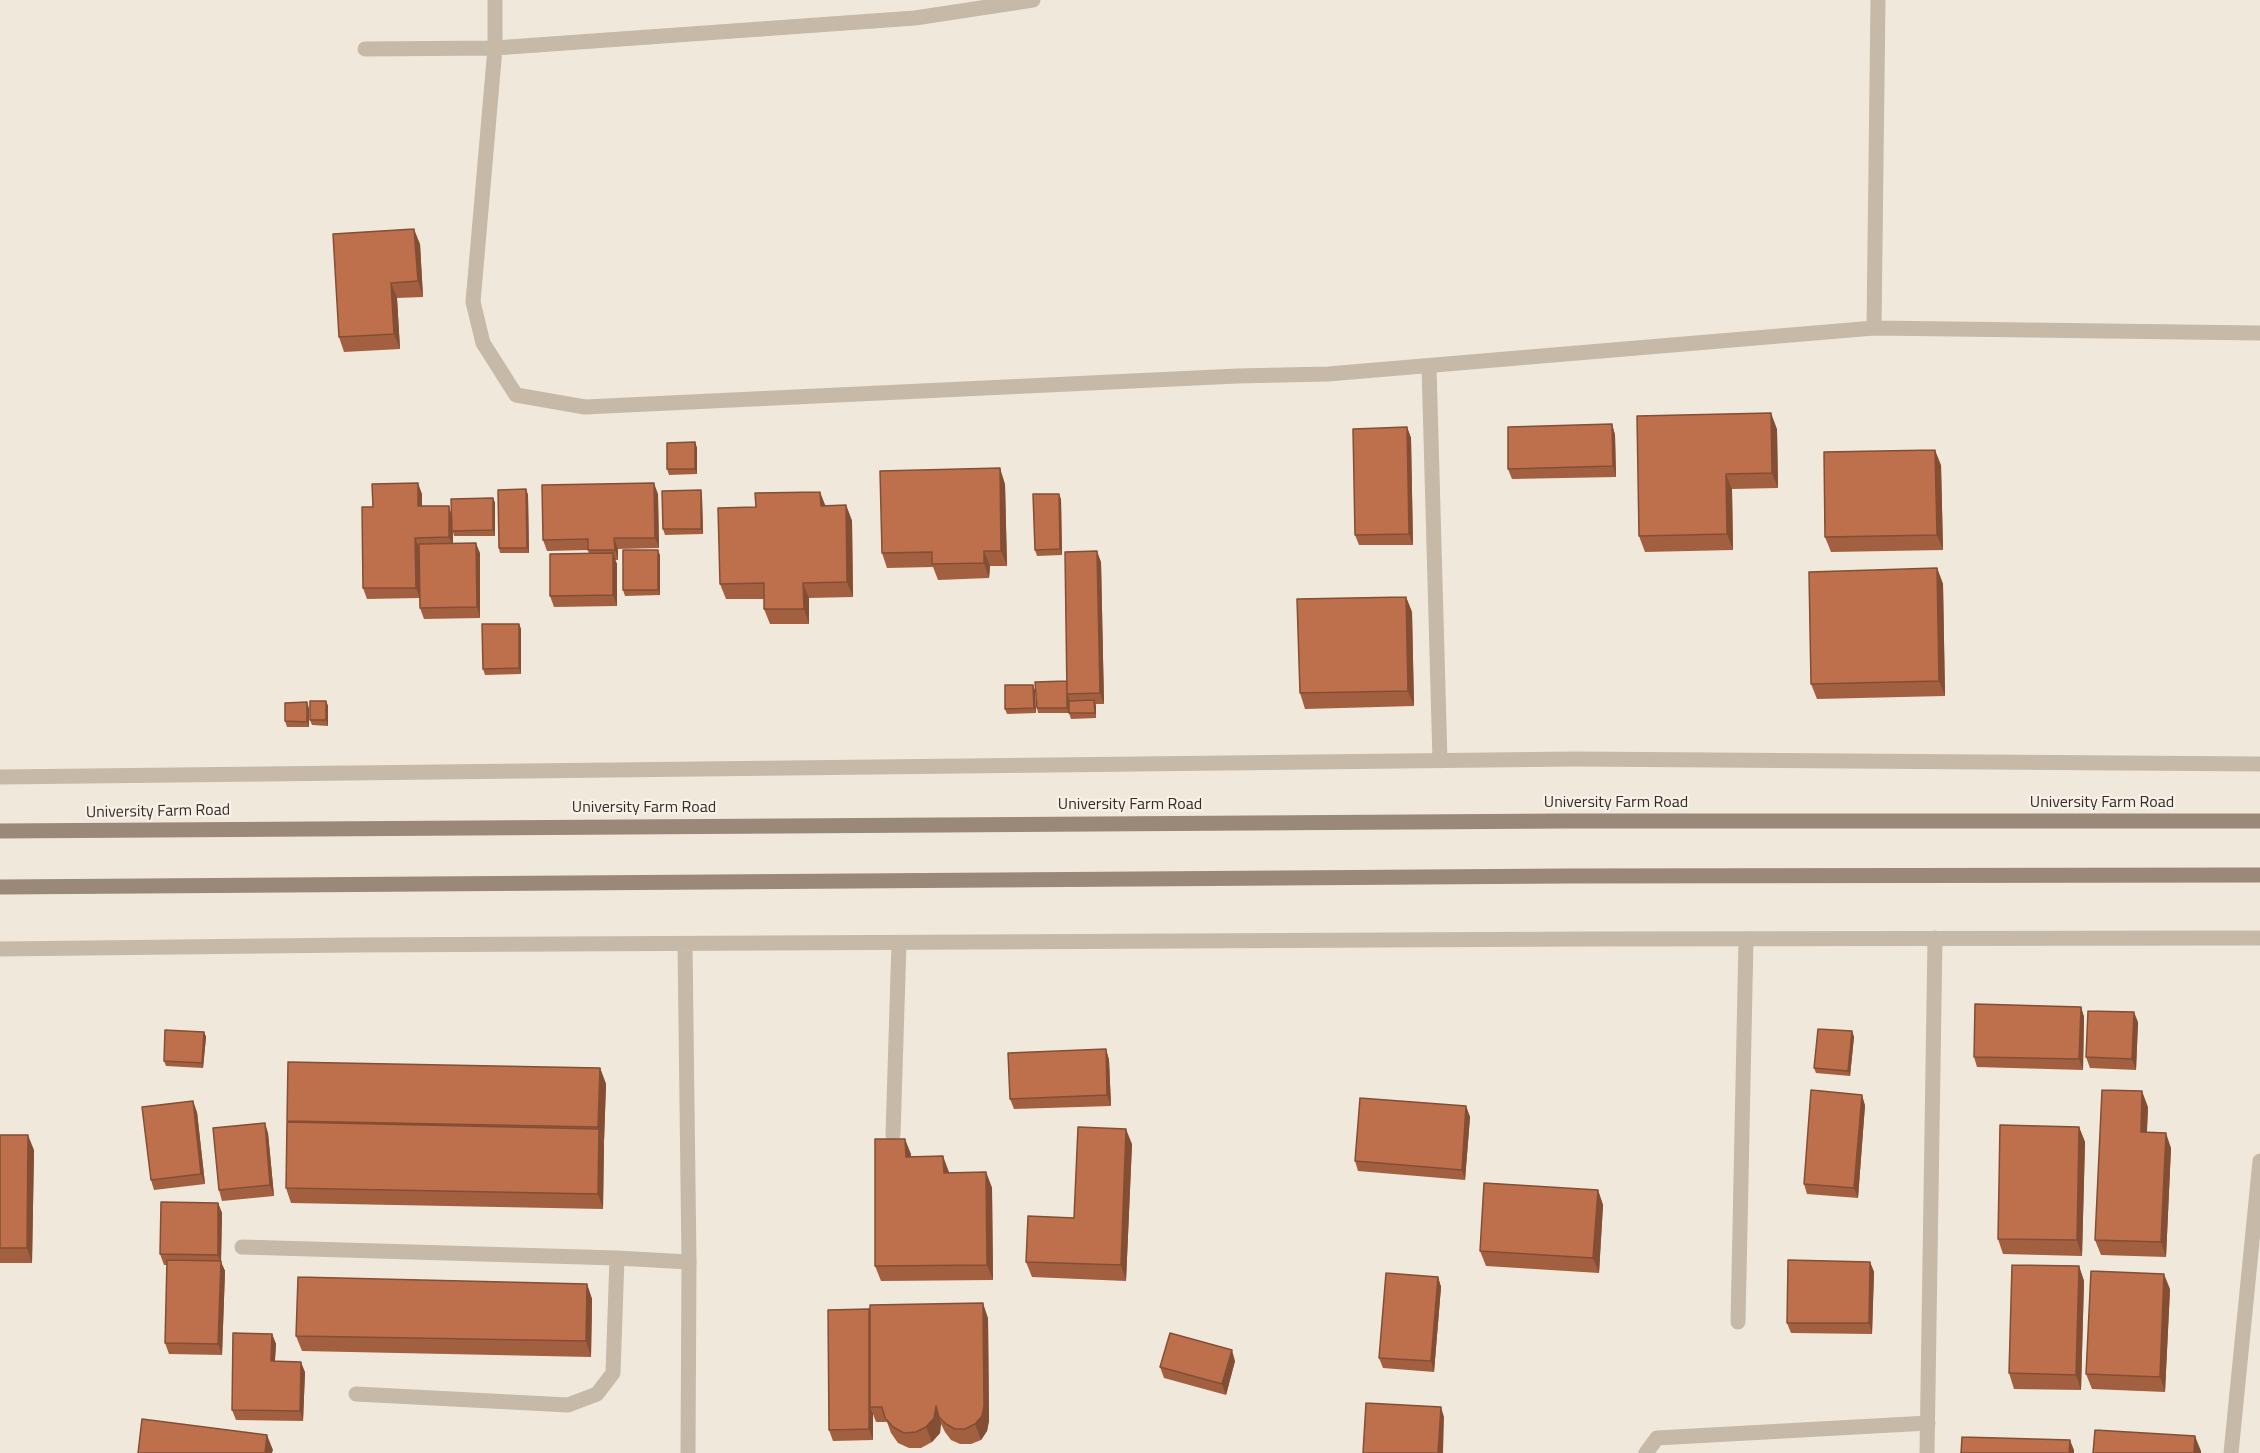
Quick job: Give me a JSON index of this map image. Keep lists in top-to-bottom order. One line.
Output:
{"streets":{"street":["University Farm Road"]}}
